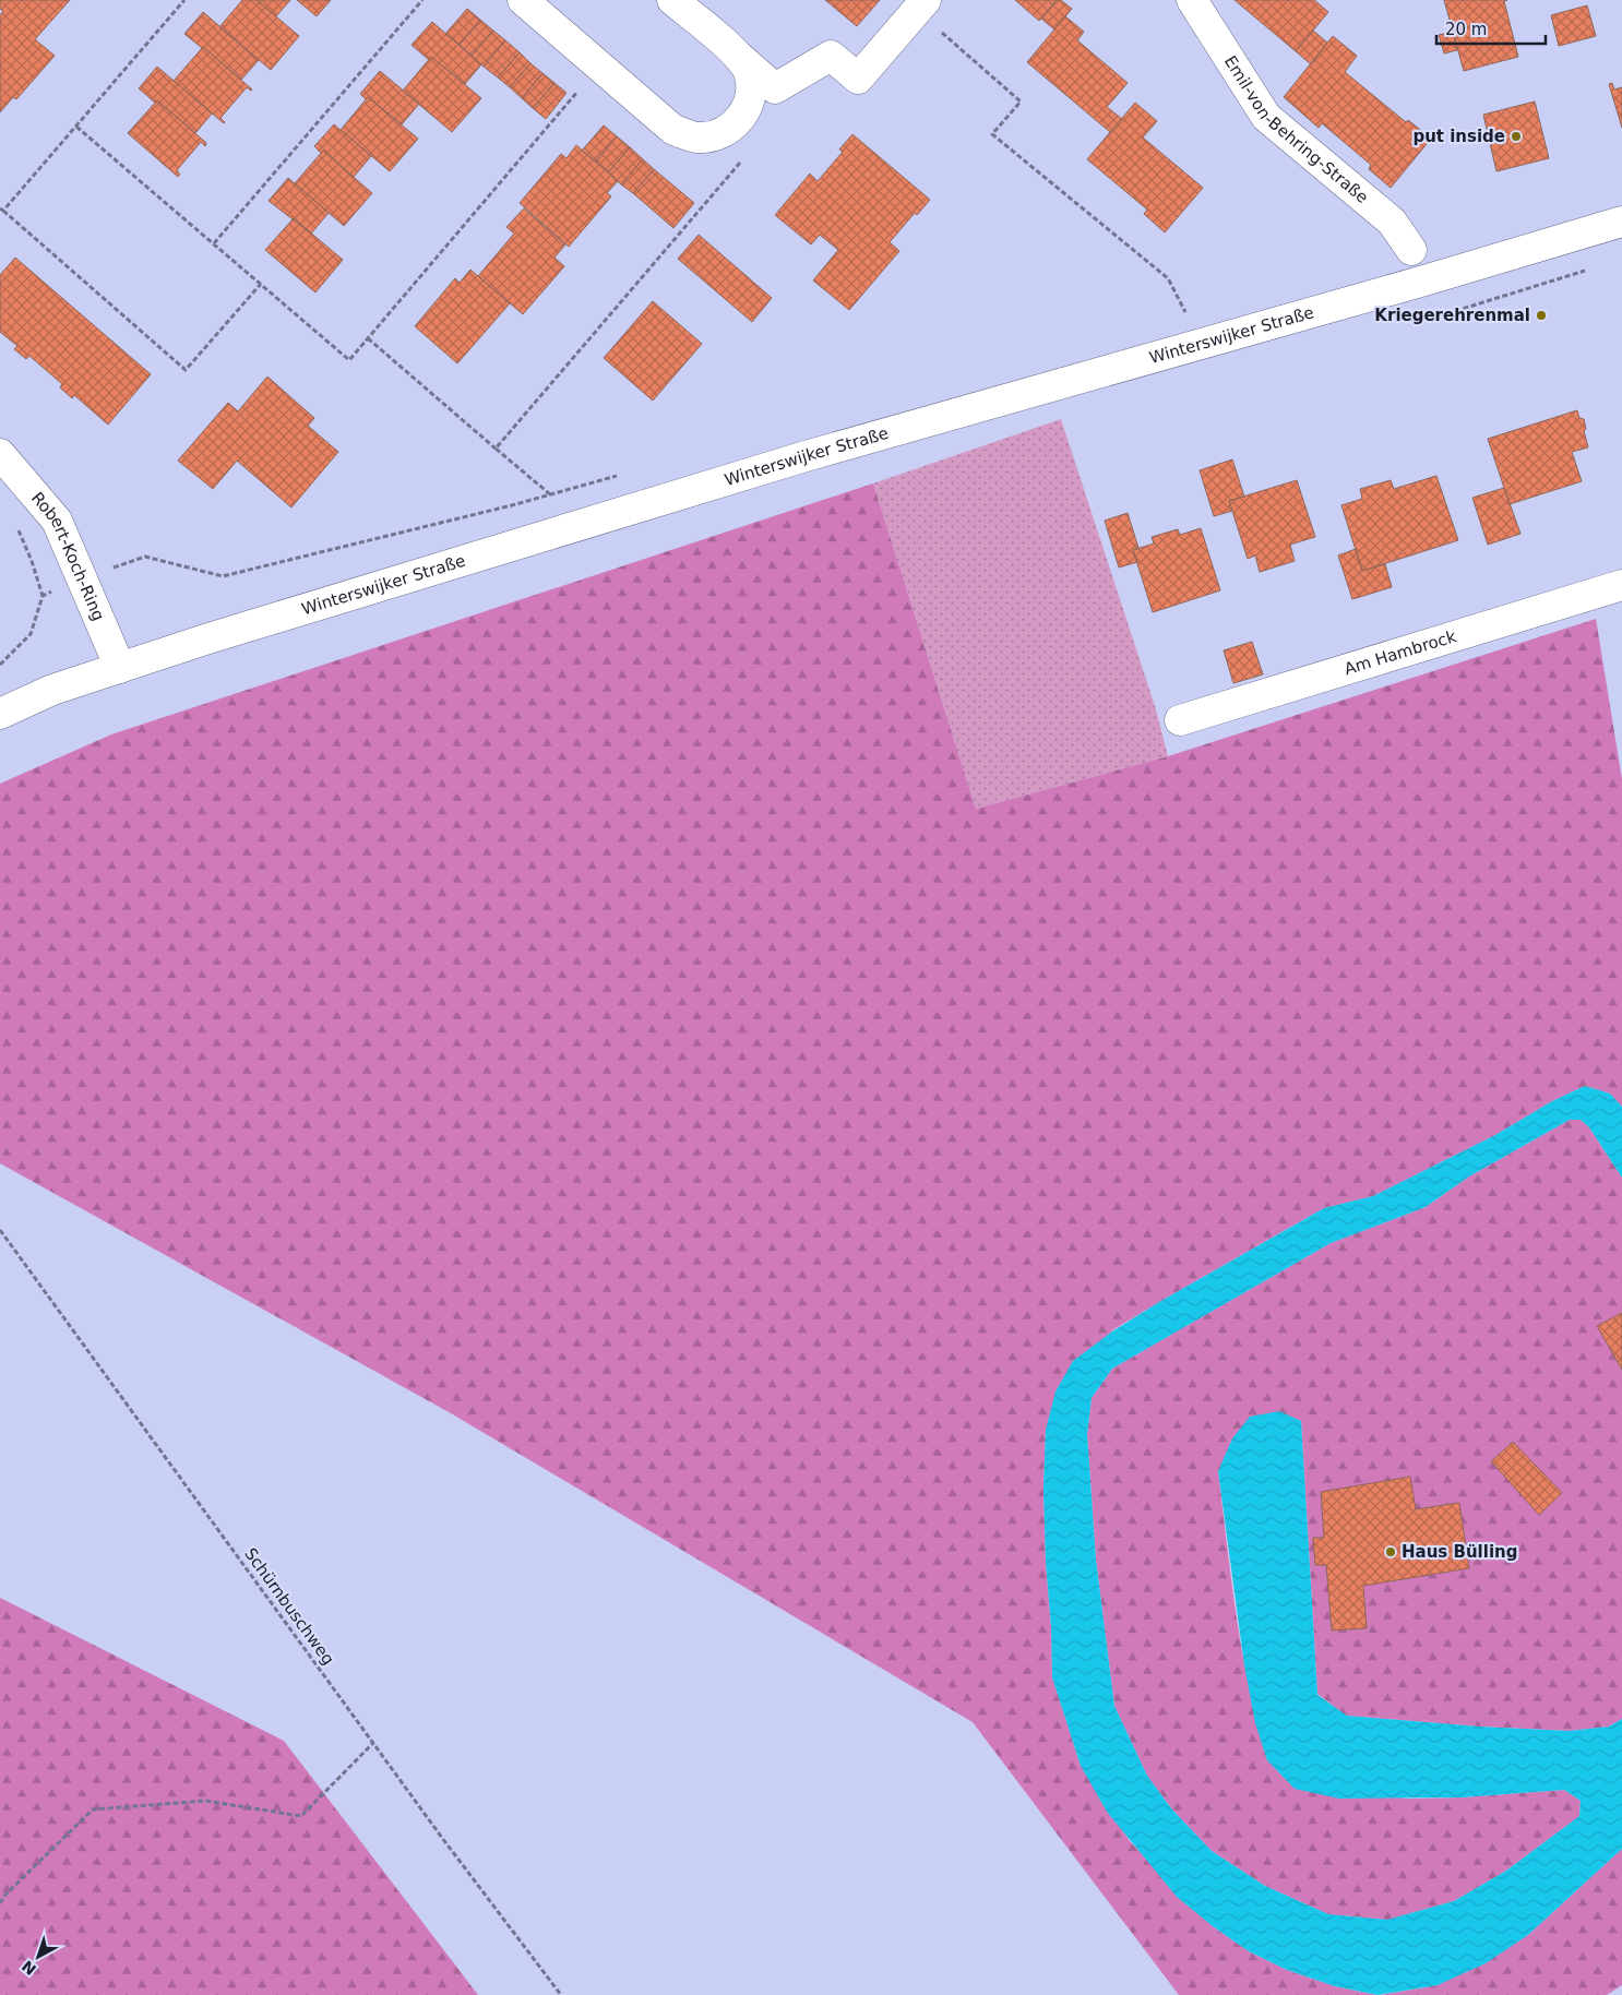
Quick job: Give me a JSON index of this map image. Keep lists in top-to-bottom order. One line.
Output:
{"streets":{"street":["Emil-von-Behring-Straße","Winterswijker Straße","Robert-Koch-Ring","Am Hambrock"],"path":["Schürnbuschweg"]},"crossings":[["Winterswijker Straße","Robert-Koch-Ring"]],"places":["put inside","Kriegerehrenmal","Haus Bülling"],"scale_bar":"20 m","north":"bottom left"}
